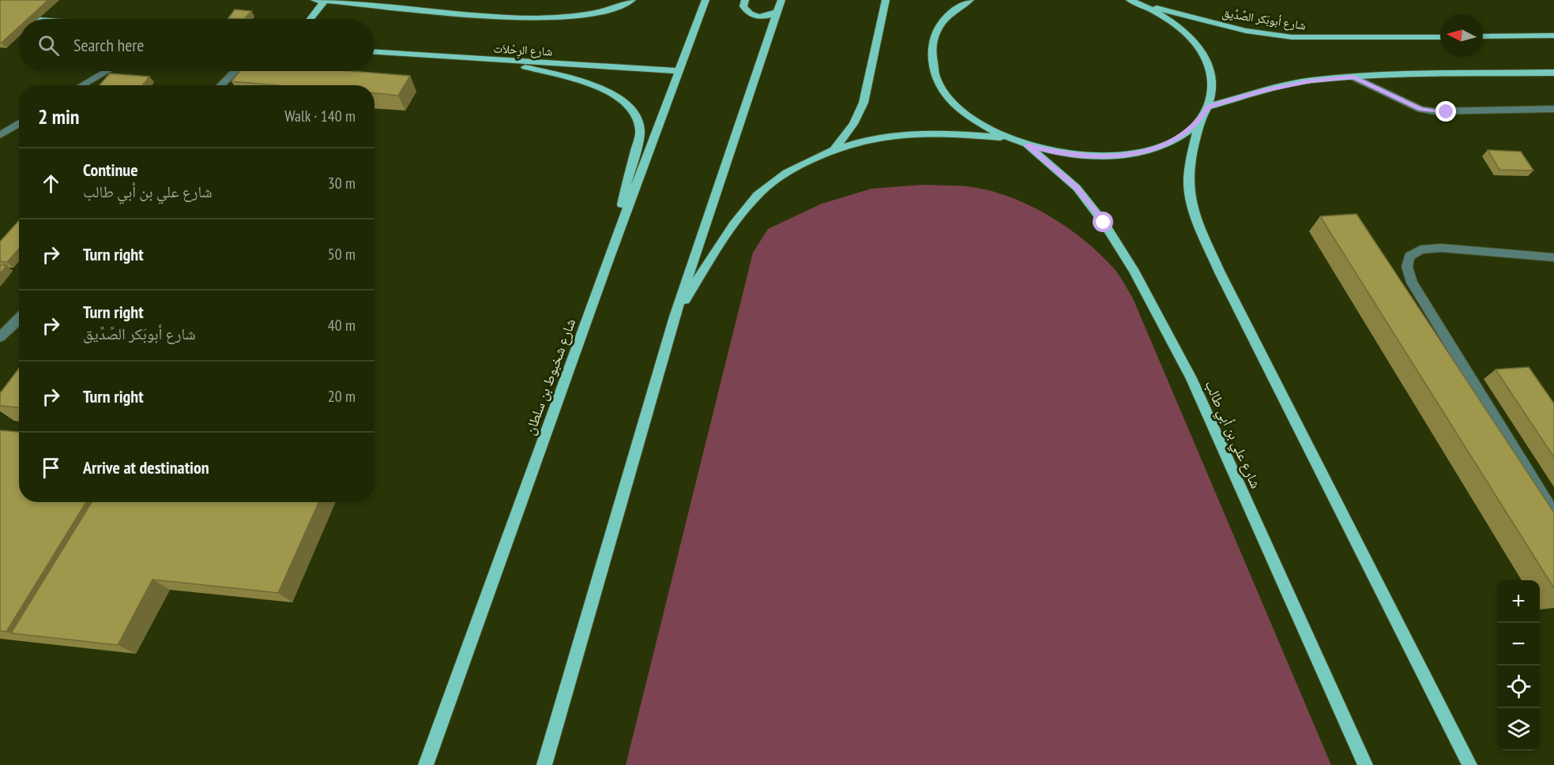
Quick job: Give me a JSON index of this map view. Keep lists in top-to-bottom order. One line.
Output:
{"streets":{"main road":["شارع أبوبَكر الصِّدِّيق","شارع الرِحْلاَت","شارع شخبوط بن سلطان","شارع علي بن أبي طالب"]},"crossings":[["شارع الرِحْلاَت","شارع شخبوط بن سلطان"]],"north":"left","page":{"search":"Search here","heading":["2 min","Walk · 140 m"],"list":[["Continue","شارع علي بن أبي طالب","30 m"],["Turn right","50 m"],["Turn right","شارع أبوبَكر الصِّدِّيق","40 m"],["Turn right","20 m"],"Arrive at destination"],"map_buttons":["+","−"]}}
